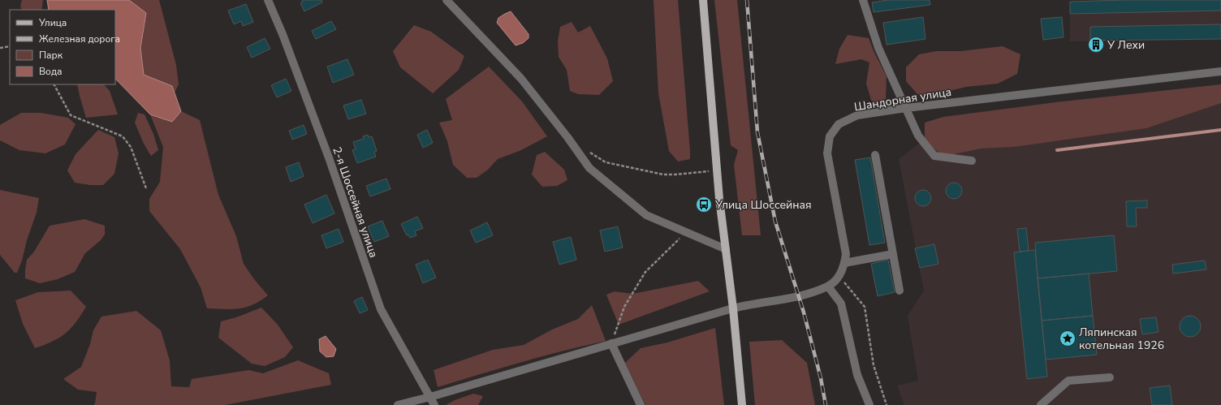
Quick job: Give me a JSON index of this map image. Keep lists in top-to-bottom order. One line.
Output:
{"streets":{"street":["Шандорная улица","2-я Шоссейная улица"]},"crossings":[["Шандорная улица","2-я Шоссейная улица"]],"places":{"building":["У Лехи"],"bus stop":["Улица Шоссейная"],"place":["Ляпинская котельная 1926"]},"legend":["Улица","Железная дорога","Парк","Вода"]}
